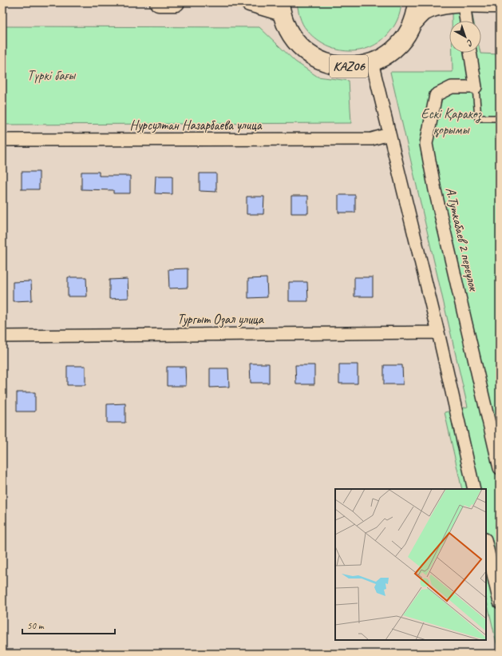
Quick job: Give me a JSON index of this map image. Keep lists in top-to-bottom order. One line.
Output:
{"streets":{"main road":["KАZ06"],"street":["Нурсултан Назарбаева улица","А.Туткабаев 2 переулок","Тургыт Озал улица"]},"parks":["Түркі бағы","Ескі Қаракөз қорымы"],"scale_bar":"50 m","north":"bottom right"}
